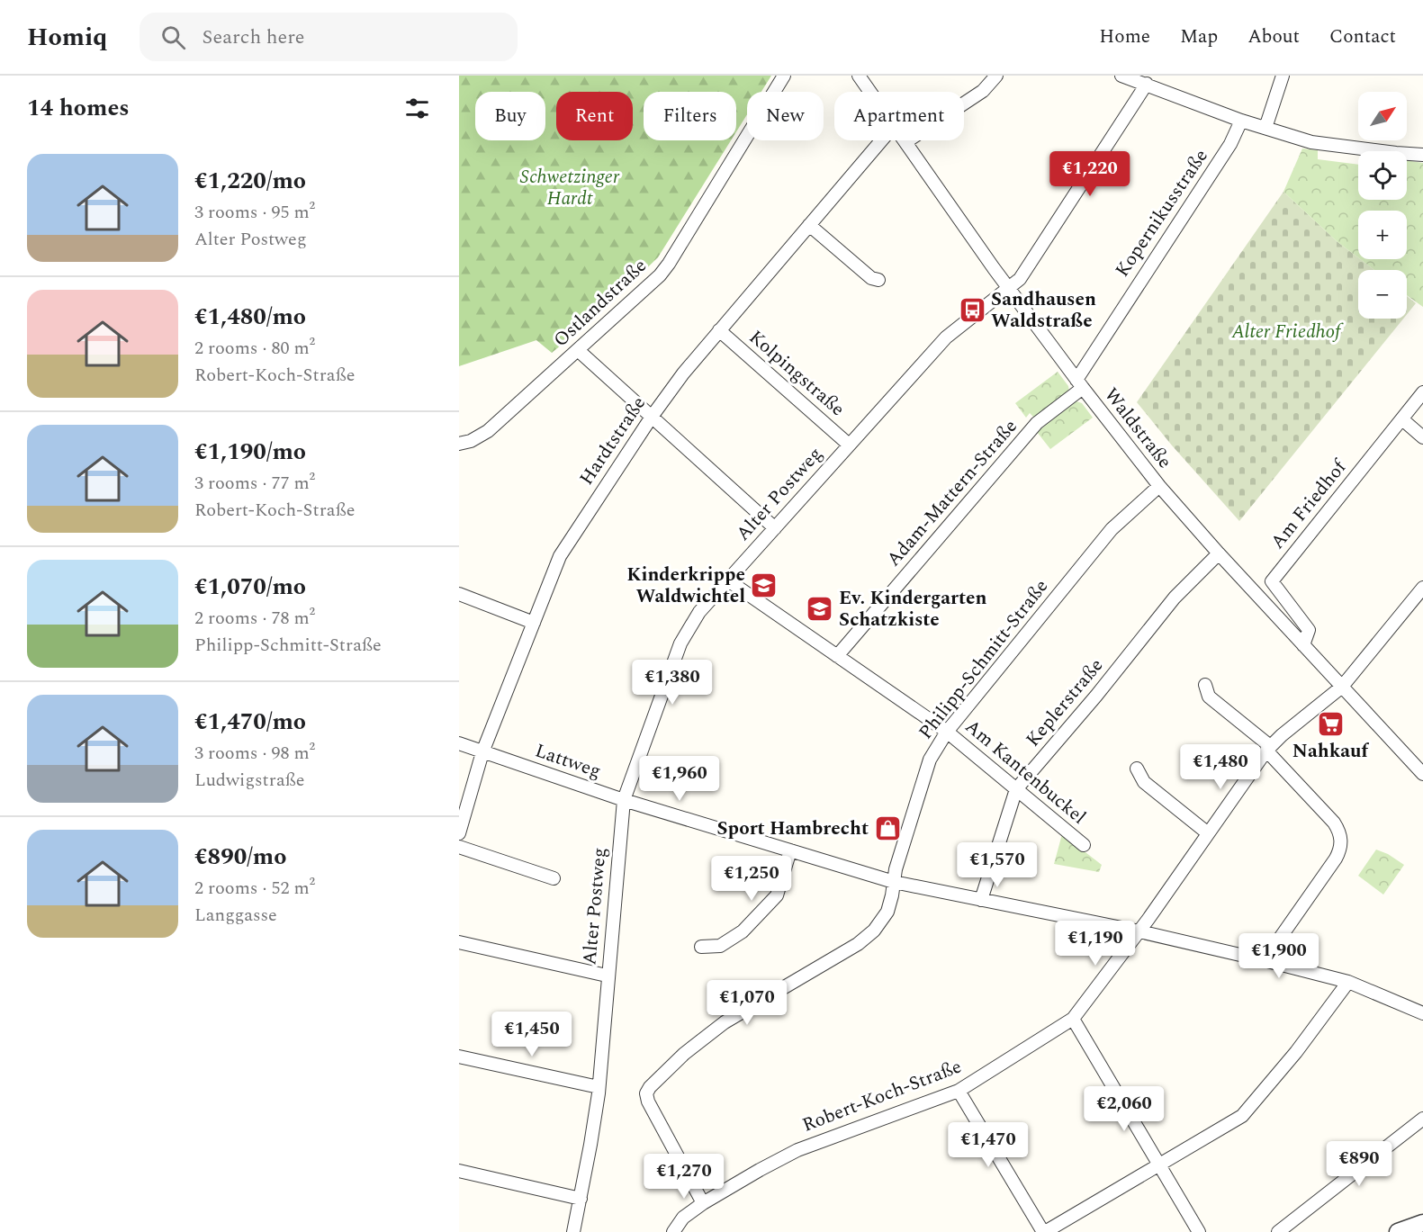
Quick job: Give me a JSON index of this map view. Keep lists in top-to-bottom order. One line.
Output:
{"streets":{"street":["Kopernikusstraße","Ostlandstraße","Kolpingstraße","Waldstraße","Hardtstraße","Adam-Mattern-Straße","Alter Postweg","Am Friedhof","Philipp-Schmitt-Straße","Keplerstraße","Lattweg","Am Kantenbuckel","Robert-Koch-Straße"]},"crossings":[["Kopernikusstraße","Waldstraße"],["Kopernikusstraße","Adam-Mattern-Straße"],["Kolpingstraße","Hardtstraße"],["Kolpingstraße","Alter Postweg"],["Waldstraße","Adam-Mattern-Straße"],["Waldstraße","Alter Postweg"],["Waldstraße","Am Friedhof"],["Waldstraße","Philipp-Schmitt-Straße"],["Waldstraße","Keplerstraße"],["Waldstraße","Robert-Koch-Straße"],["Hardtstraße","Lattweg"],["Adam-Mattern-Straße","Am Kantenbuckel"],["Alter Postweg","Lattweg"],["Alter Postweg","Am Kantenbuckel"],["Philipp-Schmitt-Straße","Lattweg"],["Philipp-Schmitt-Straße","Am Kantenbuckel"],["Philipp-Schmitt-Straße","Robert-Koch-Straße"],["Keplerstraße","Lattweg"],["Keplerstraße","Am Kantenbuckel"],["Lattweg","Robert-Koch-Straße"]],"parks":["Schwetzinger Hardt","Alter Friedhof"],"places":{"bus stop":["Sandhausen Waldstraße"],"school or university":["Kinderkrippe Waldwichtel","Ev. Kindergarten Schatzkiste"],"supermarket":["Nahkauf"],"shop":["Sport Hambrecht"]},"north":"top right","page":{"header":"Homiq","search":"Search here","nav":["Home","Map","About","Contact"],"heading":"14 homes","map_buttons":["+","−"],"chip":["Buy","Rent","Filters","New","Apartment"],"list":[{"name":"€1,220/mo","note":"3 rooms · 95 m² · Alter Postweg"},{"name":"€1,480/mo","note":"2 rooms · 80 m² · Robert-Koch-Straße"},{"name":"€1,190/mo","note":"3 rooms · 77 m² · Robert-Koch-Straße"},{"name":"€1,070/mo","note":"2 rooms · 78 m² · Philipp-Schmitt-Straße"},{"name":"€1,470/mo","note":"3 rooms · 98 m² · Ludwigstraße"},{"name":"€890/mo","note":"2 rooms · 52 m² · Langgasse"}],"price":["€1,220","€1,380","€1,480","€1,960","€1,570","€1,250","€1,190","€1,900","€1,070","€1,450","€2,060","€1,470","€890","€1,270"]}}
